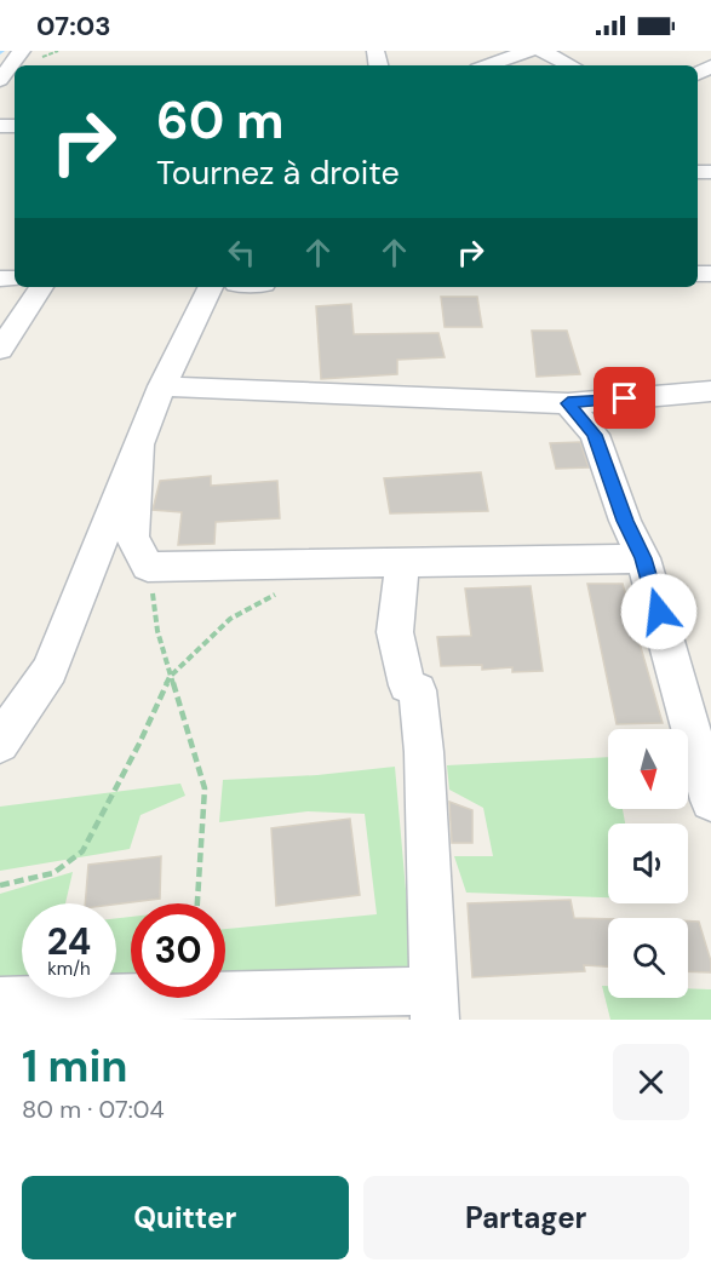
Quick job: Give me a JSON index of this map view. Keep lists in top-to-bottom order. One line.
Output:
{"north":"bottom","page":{"status":"07:03","turn":["60 m","Tournez à droite"],"speed":"24 km/h","limit":"30","heading":["1 min","80 m · 07:04"],"buttons":["Quitter","Partager"]}}
